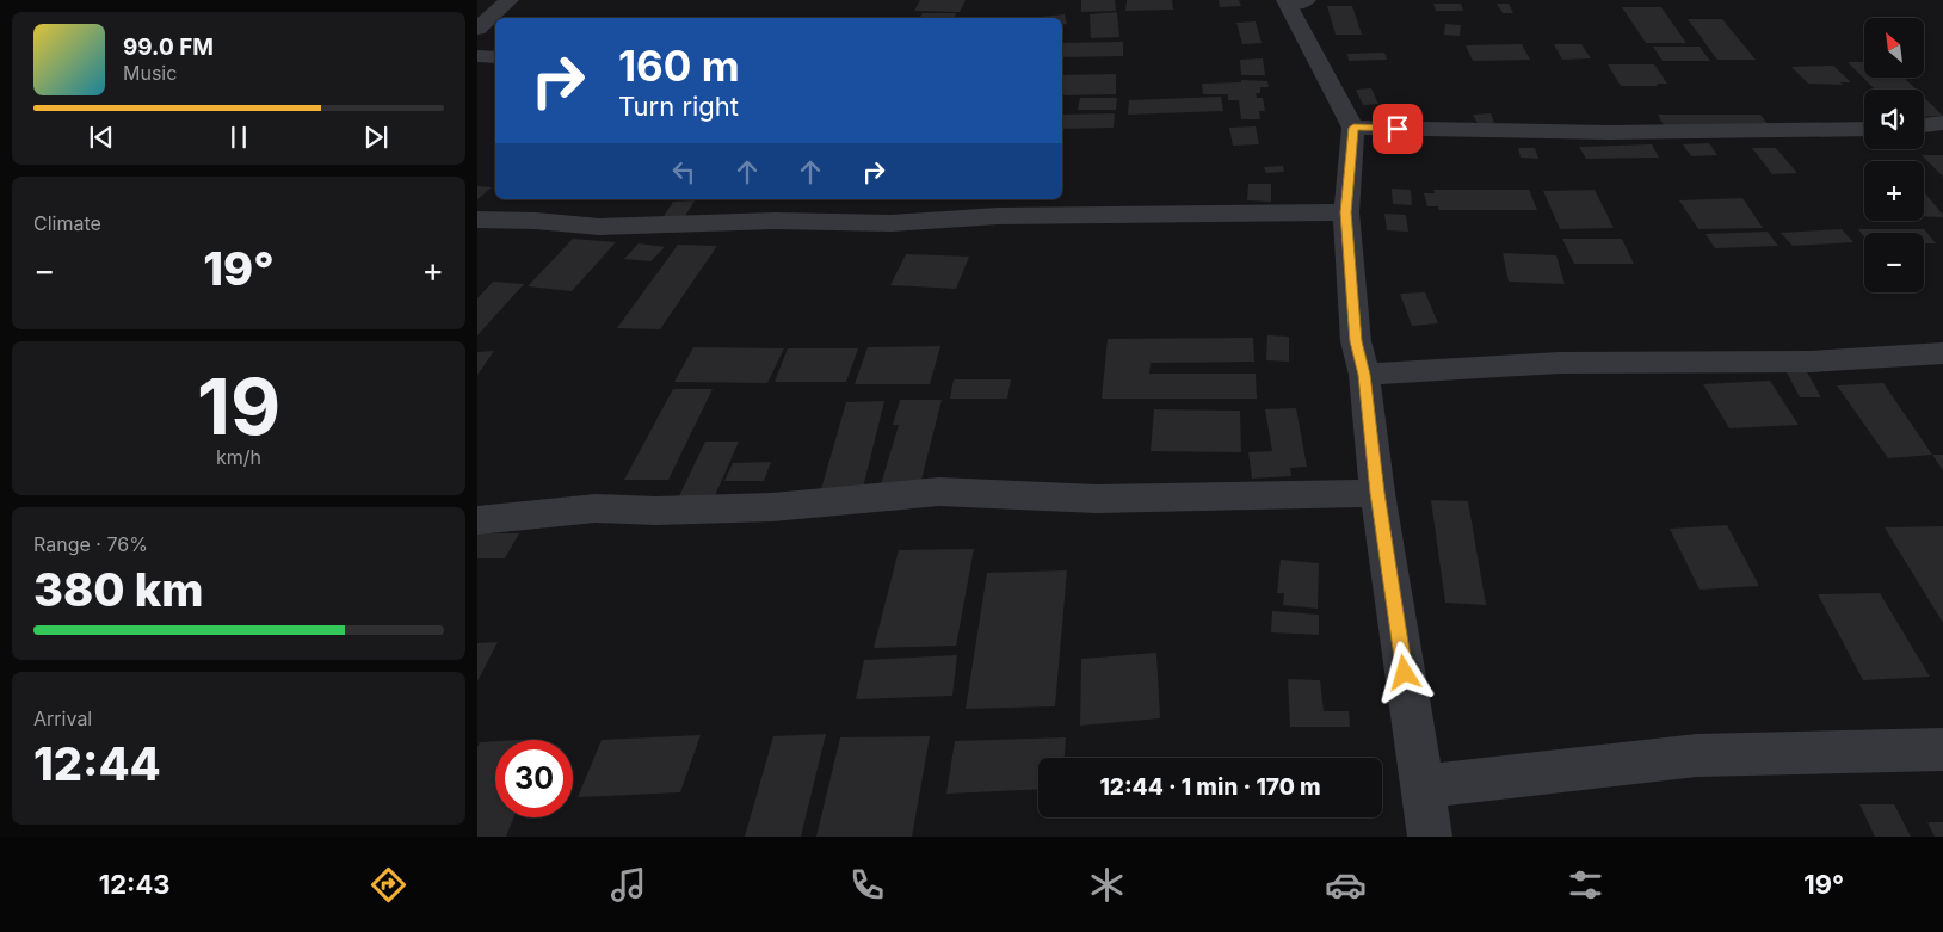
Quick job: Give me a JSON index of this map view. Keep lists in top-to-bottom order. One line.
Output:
{"north":"top left","page":{"map_buttons":["+","−"],"turn":["160 m","Turn right"],"song":["99.0 FM","Music"],"tile":["Climate",["19","km/h"],["Range · 76%","380 km"],["Arrival","12:44"]],"heat":["−","19°","+"],"limit":"30","trip":"12:44 · 1 min · 170 m","tabs":["12:43","19°"]}}
